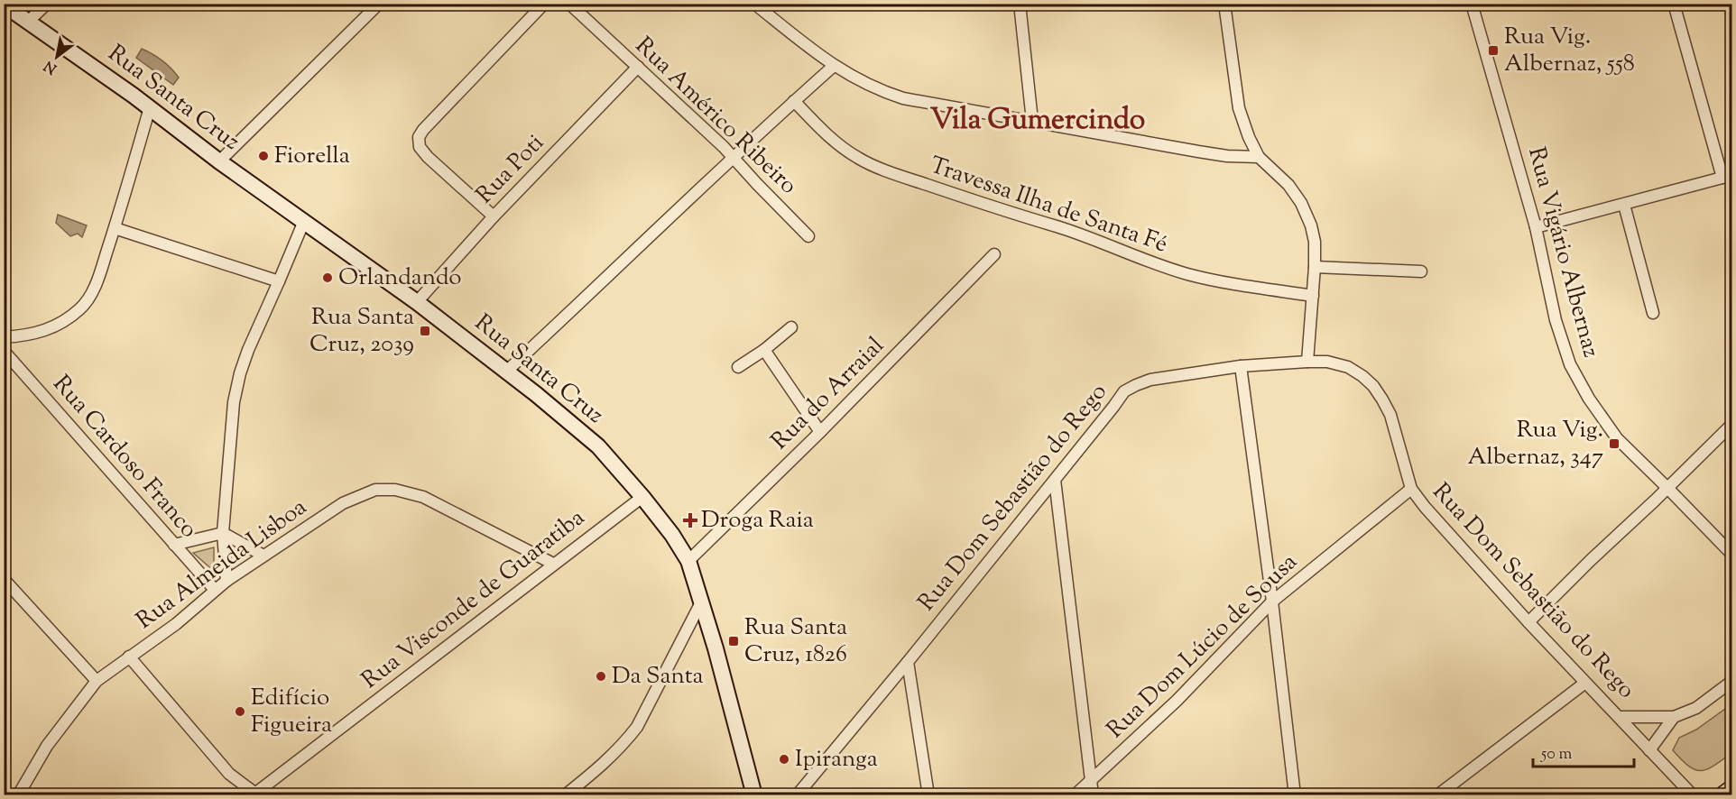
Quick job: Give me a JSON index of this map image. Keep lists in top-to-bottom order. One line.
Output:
{"streets":{"main road":["Rua Santa Cruz"],"street":["Rua Américo Ribeiro","Rua Poti","Travessa Ilha de Santa Fé","Rua Vigário Albernaz","Rua do Arraial","Rua Cardoso Franco","Rua Dom Sebastião do Rego","Rua Almeida Lisboa","Rua Visconde de Guaratiba","Rua Dom Lúcio de Sousa"]},"crossings":[["Rua Santa Cruz","Rua Poti"],["Rua Santa Cruz","Rua do Arraial"],["Rua Santa Cruz","Rua Visconde de Guaratiba"],["Rua Américo Ribeiro","Rua Poti"],["Rua Cardoso Franco","Rua Almeida Lisboa"],["Rua Dom Sebastião do Rego","Rua Dom Lúcio de Sousa"],["Rua Almeida Lisboa","Rua Visconde de Guaratiba"]],"districts":["Vila Gumercindo"],"places":{"transit":["Rua Vig. Albernaz, 558","Rua Santa Cruz, 2039","Rua Vig. Albernaz, 347","Rua Santa Cruz, 1826"],"other":["Fiorella","Orlandando","Da Santa","Edifício Figueira","Ipiranga"],"health":["Droga Raia"]},"scale_bar":"50 m","north":"bottom left"}
